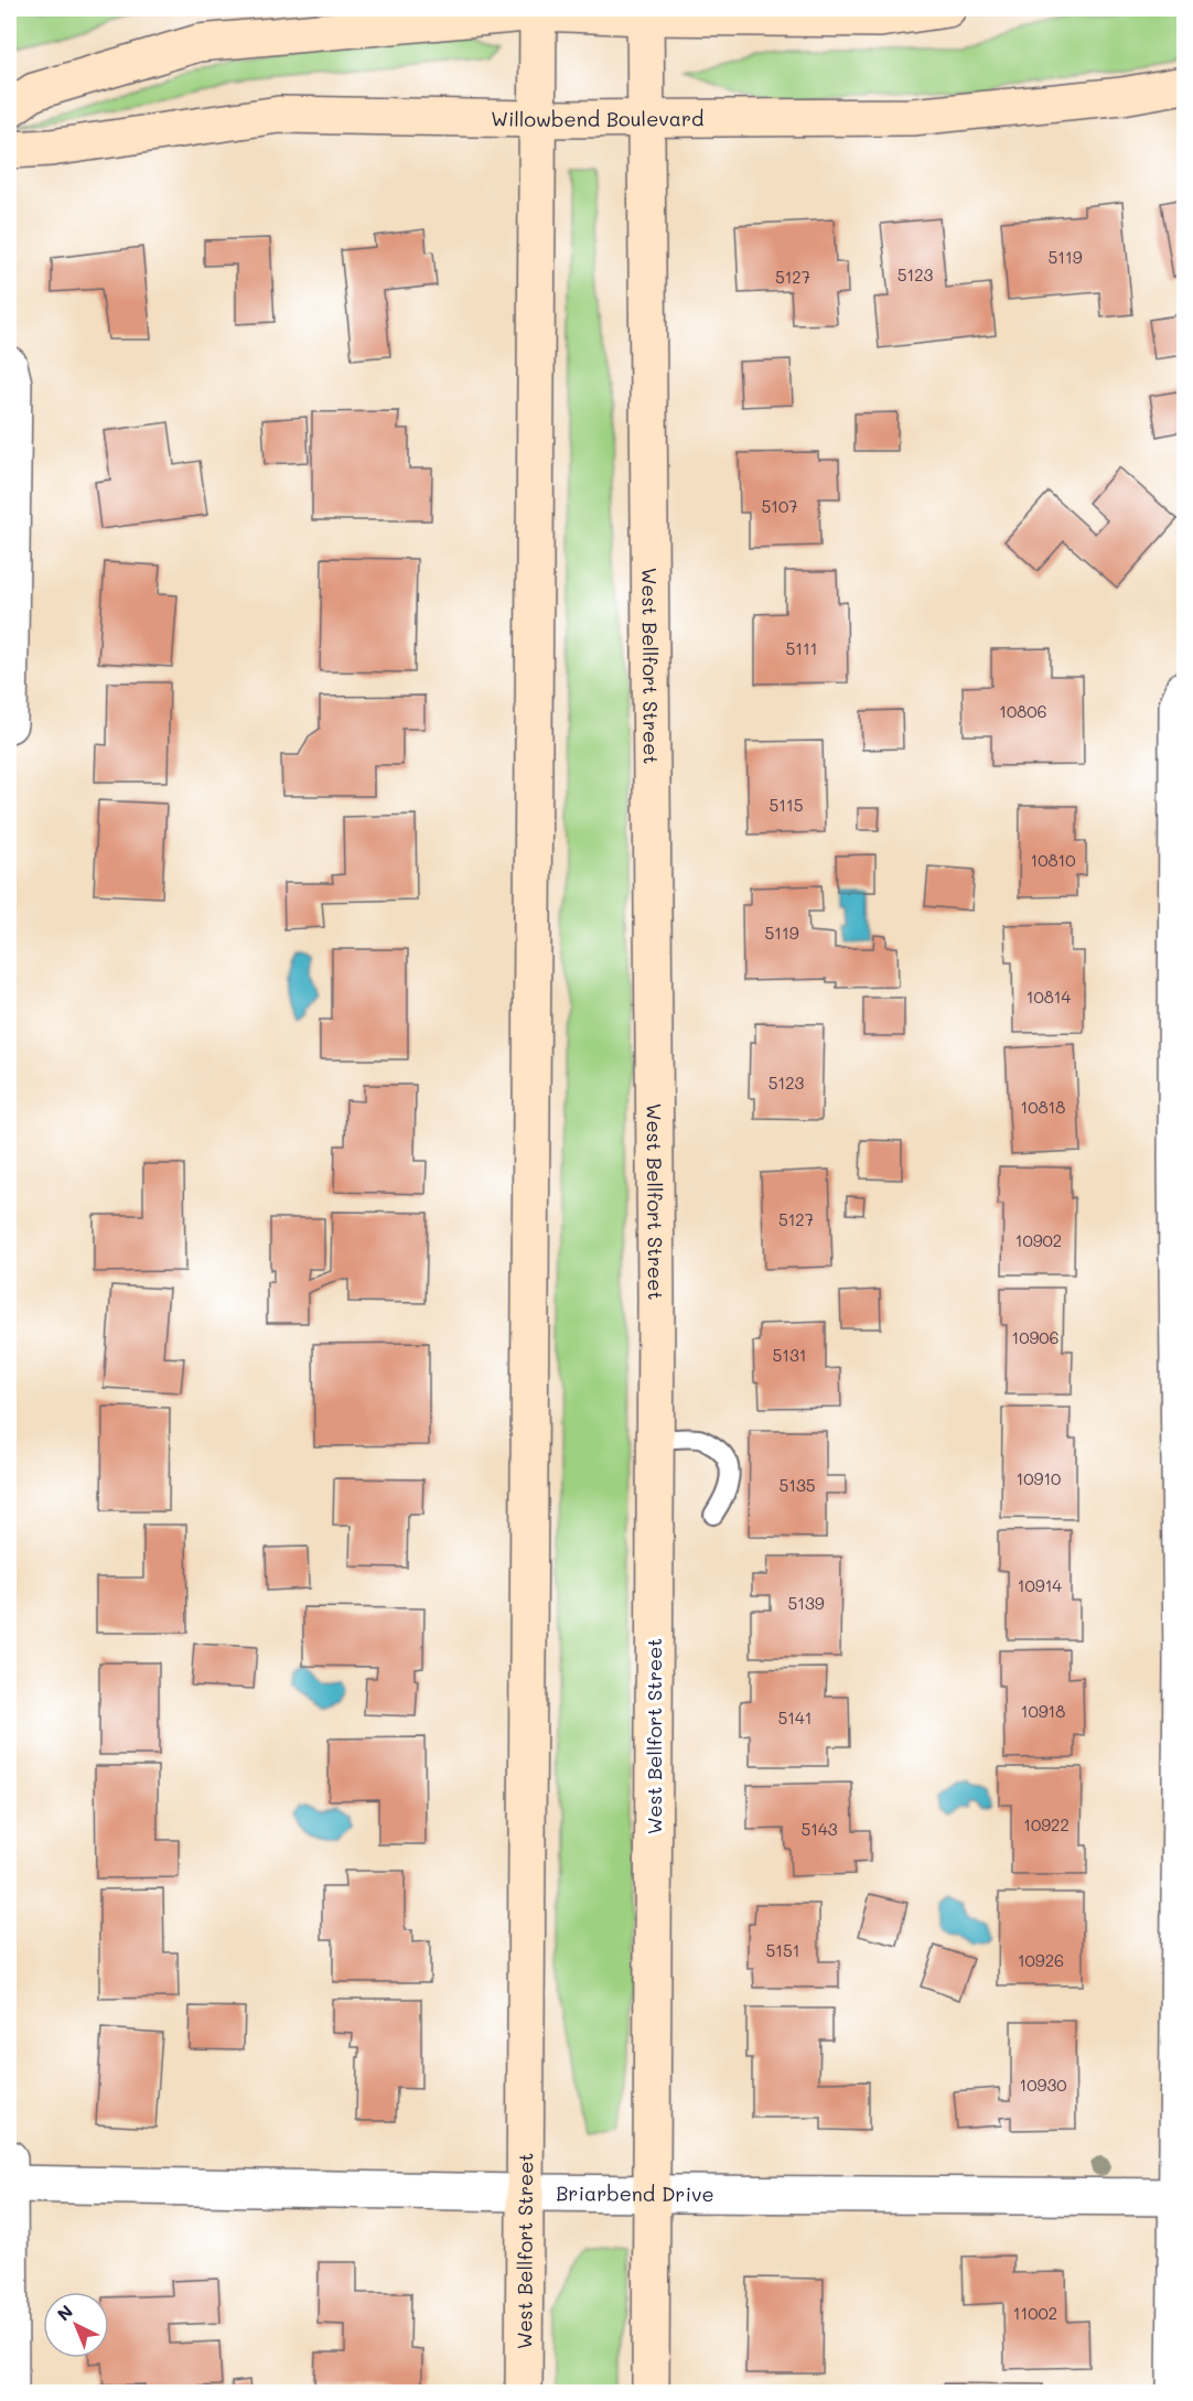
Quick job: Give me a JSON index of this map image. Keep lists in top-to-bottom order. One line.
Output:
{"streets":{"main road":["Willowbend Boulevard","West Bellfort Street"],"street":["Briarbend Drive"]},"crossings":[["Willowbend Boulevard","West Bellfort Street"],["West Bellfort Street","Briarbend Drive"]],"house_numbers":["5119","5123","5127","5107","5111","10806","5115","10810","5119","10814","5123","10818","5127","10902","10906","5131","10910","5135","10914","5139","10918","5141","10922","5143","5151","10926","10930","11002"],"north":"top left"}
